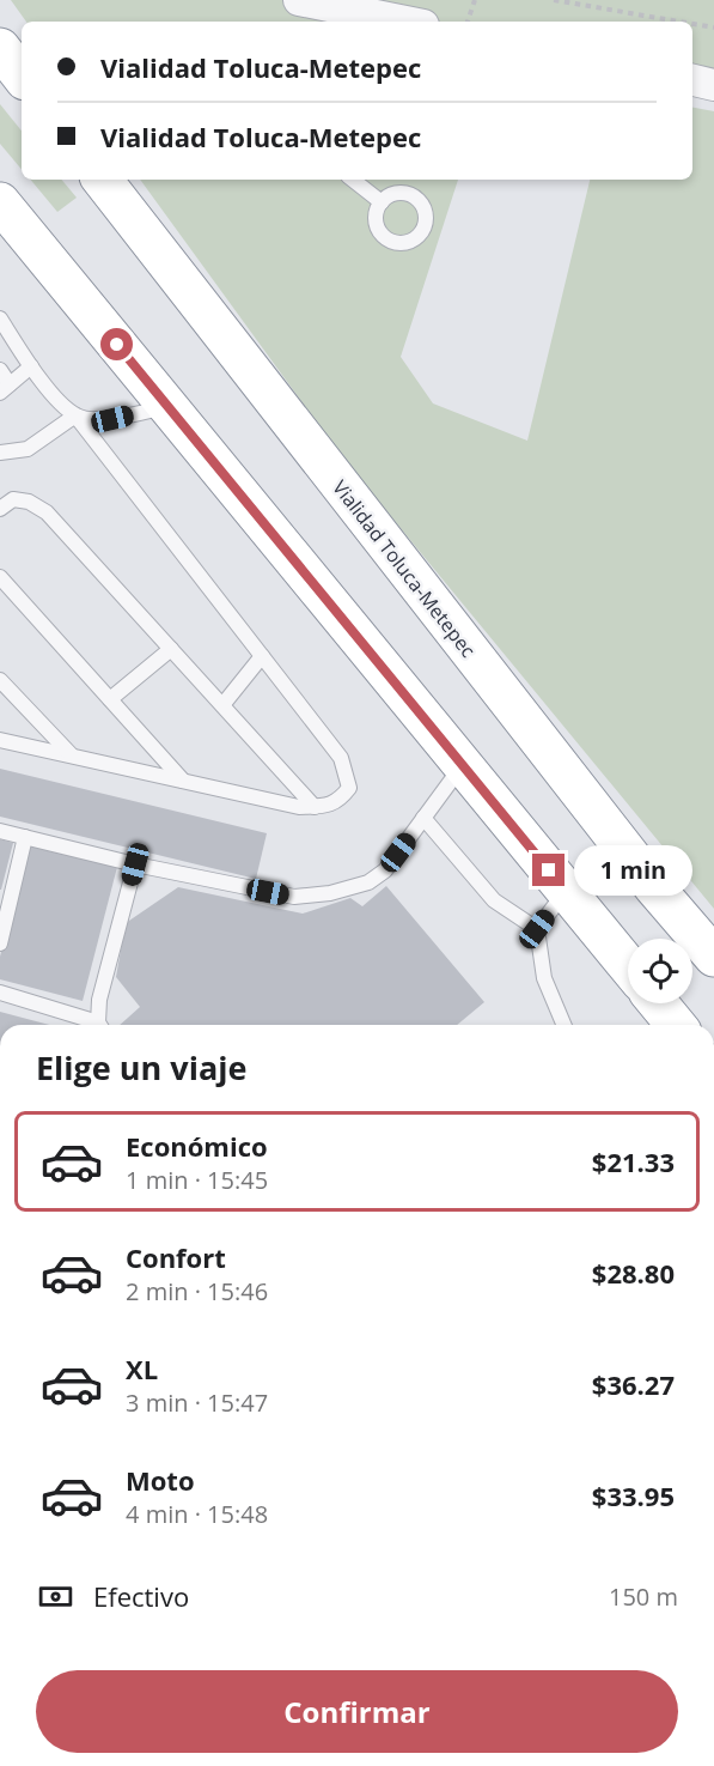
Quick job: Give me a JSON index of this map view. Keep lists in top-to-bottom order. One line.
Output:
{"streets":{"highway":["Vialidad Toluca-Metepec"]},"page":{"banner":["Vialidad Toluca-Metepec","Vialidad Toluca-Metepec"],"bubble":"1 min","heading":"Elige un viaje","list":[{"name":"Económico","note":"1 min · 15:45","value":"$21.33"},{"name":"Confort","note":"2 min · 15:46","value":"$28.80"},{"name":"XL","note":"3 min · 15:47","value":"$36.27"},{"name":"Moto","note":"4 min · 15:48","value":"$33.95"}],"pay":["Efectivo","150 m"],"buttons":"Confirmar"}}
